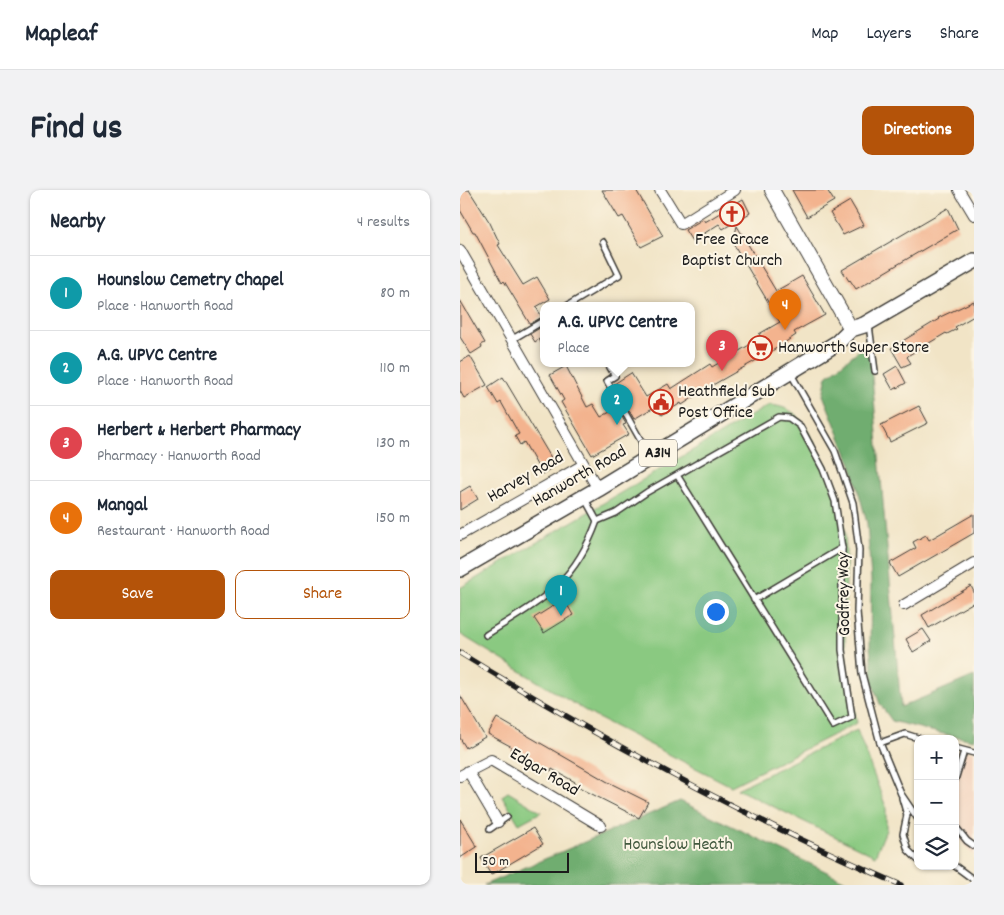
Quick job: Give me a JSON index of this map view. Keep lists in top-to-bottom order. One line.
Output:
{"streets":{"main road":["A314","Hanworth Road"],"street":["Harvey Road","Edgar Road"],"lane":["Godfrey Way"]},"crossings":[["Hanworth Road","Godfrey Way"]],"parks":["Hounslow Heath"],"places":{"church":["Free Grace Baptist Church"],"supermarket":["Hanworth Super Store"],"public building":["Heathfield Sub Post Office"]},"scale_bar":"50 m","page":{"header":"Mapleaf","nav":["Map","Layers","Share"],"title":"Find us","buttons":["Directions",["Save","Share"]],"heading":["Nearby","4 results"],"list":[{"mark":"1","name":"Hounslow Cemetry Chapel","note":"Place · Hanworth Road","value":"80 m"},{"mark":"2","name":"A.G. UPVC Centre","note":"Place · Hanworth Road","value":"110 m"},{"mark":"3","name":"Herbert & Herbert Pharmacy","note":"Pharmacy · Hanworth Road","value":"130 m"},{"mark":"4","name":"Mangal","note":"Restaurant · Hanworth Road","value":"150 m"}],"pins":["4","3","2","1"],"popup":["A.G. UPVC Centre","Place"],"map_buttons":["+","−"],"scale":"50 m"}}
